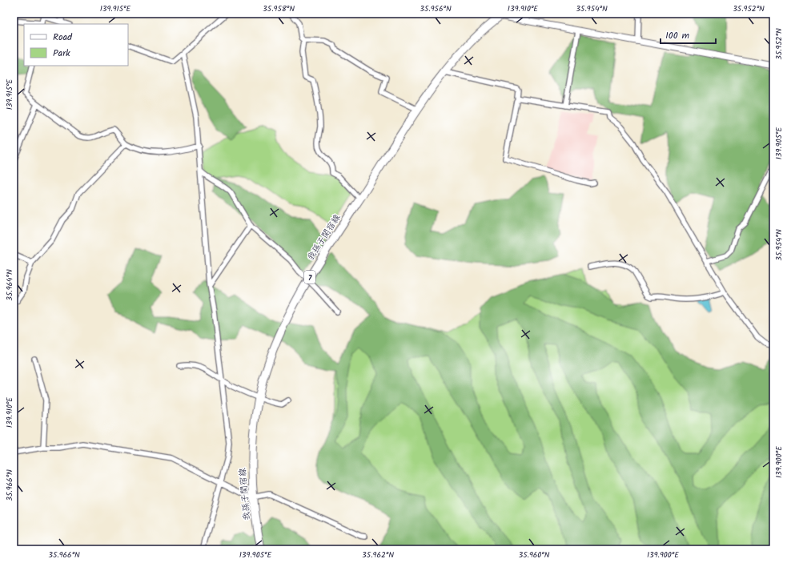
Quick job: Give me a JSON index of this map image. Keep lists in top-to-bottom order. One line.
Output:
{"streets":{"main road":["我孫子関宿線","7"]},"legend":["Road","Park"],"scale_bar":"100 m","coordinates":["139.915°E","35.958°N","35.956°N","139.910°E","35.954°N","35.952°N","139.905°E","35.964°N","139.900°E","35.966°N","35.962°N","35.960°N"]}
